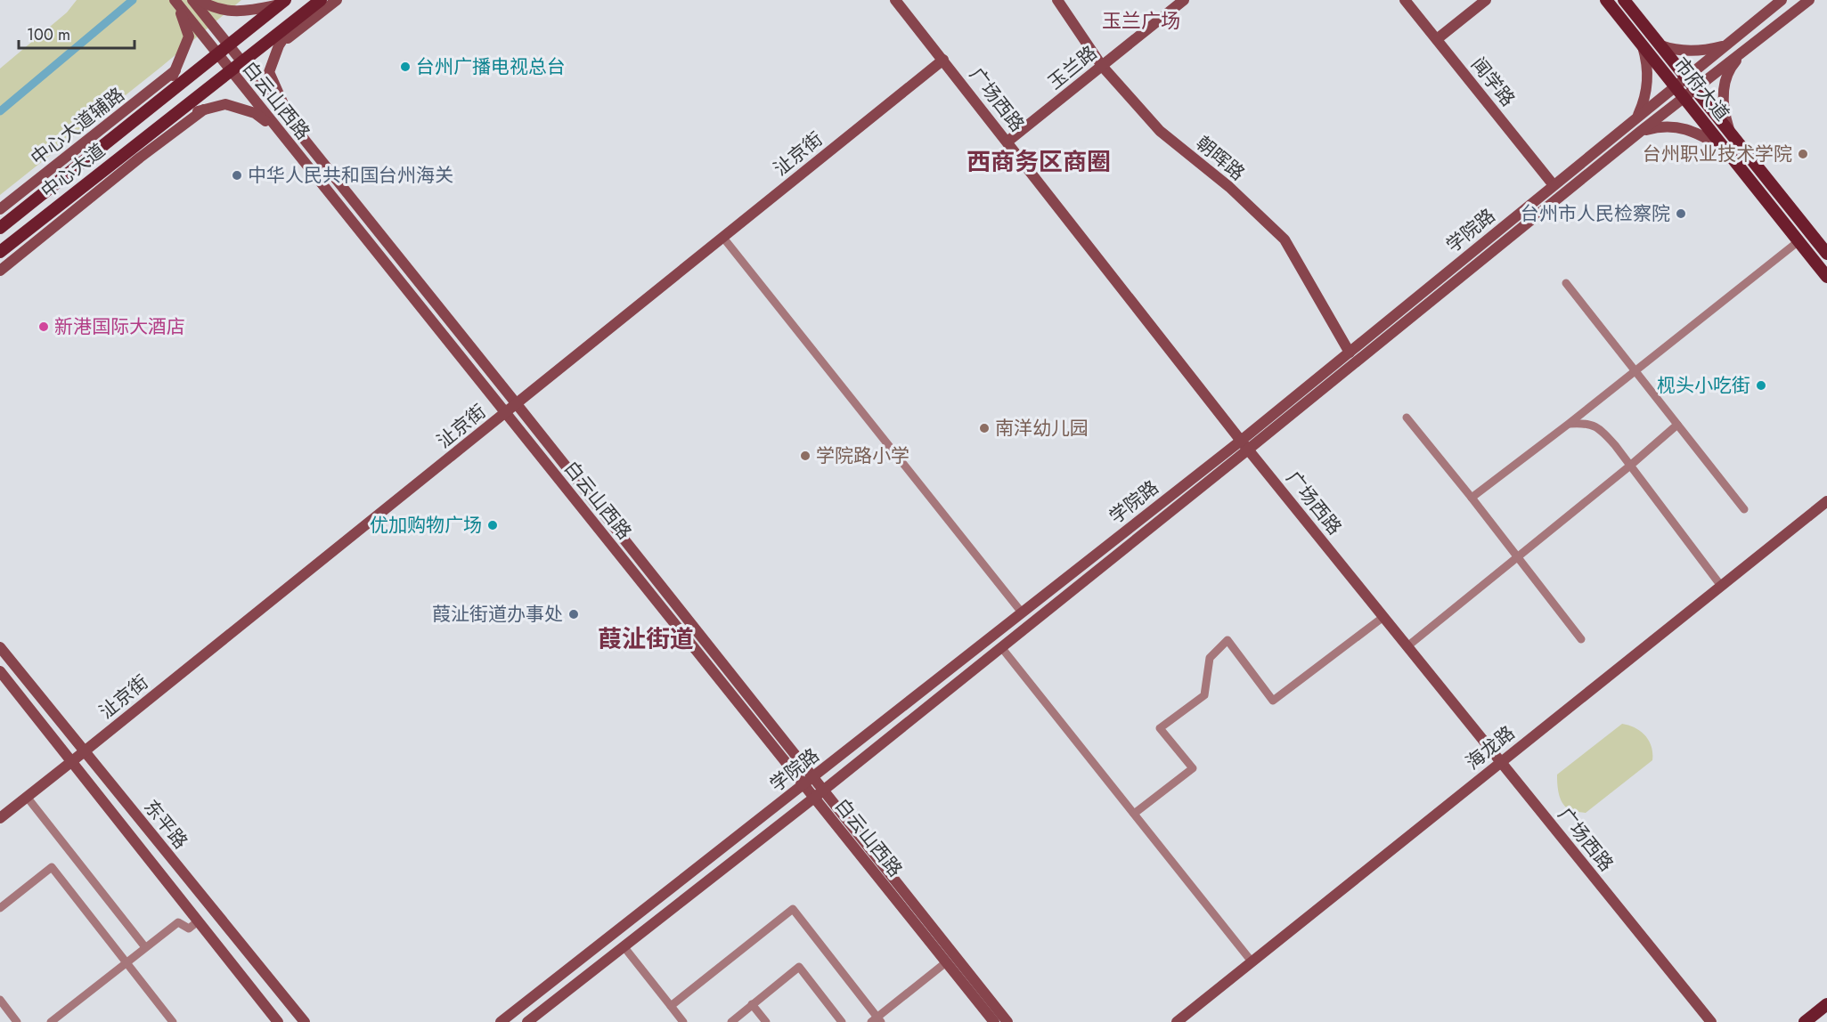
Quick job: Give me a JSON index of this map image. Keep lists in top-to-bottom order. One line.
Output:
{"streets":{"main road":["玉兰路","闻学路","市府大道","广场西路","白云山西路","中心大道辅路","沚京街","朝晖路","中心大道","学院路","海龙路","东平路"]},"crossings":[["玉兰路","广场西路"],["玉兰路","朝晖路"],["闻学路","学院路"],["市府大道","学院路"],["广场西路","沚京街"],["广场西路","学院路"],["广场西路","海龙路"],["白云山西路","沚京街"],["白云山西路","中心大道"],["白云山西路","学院路"],["中心大道辅路","中心大道"],["沚京街","东平路"],["朝晖路","学院路"]],"districts":["玉兰广场","西商务区商圈","葭沚街道"],"places":["台州广播电视总台","台州职业技术学院","中华人民共和国台州海关","台州市人民检察院","新港国际大酒店","枧头小吃街","南洋幼儿园","学院路小学","优加购物广场","葭沚街道办事处"],"scale_bar":"100 m"}
